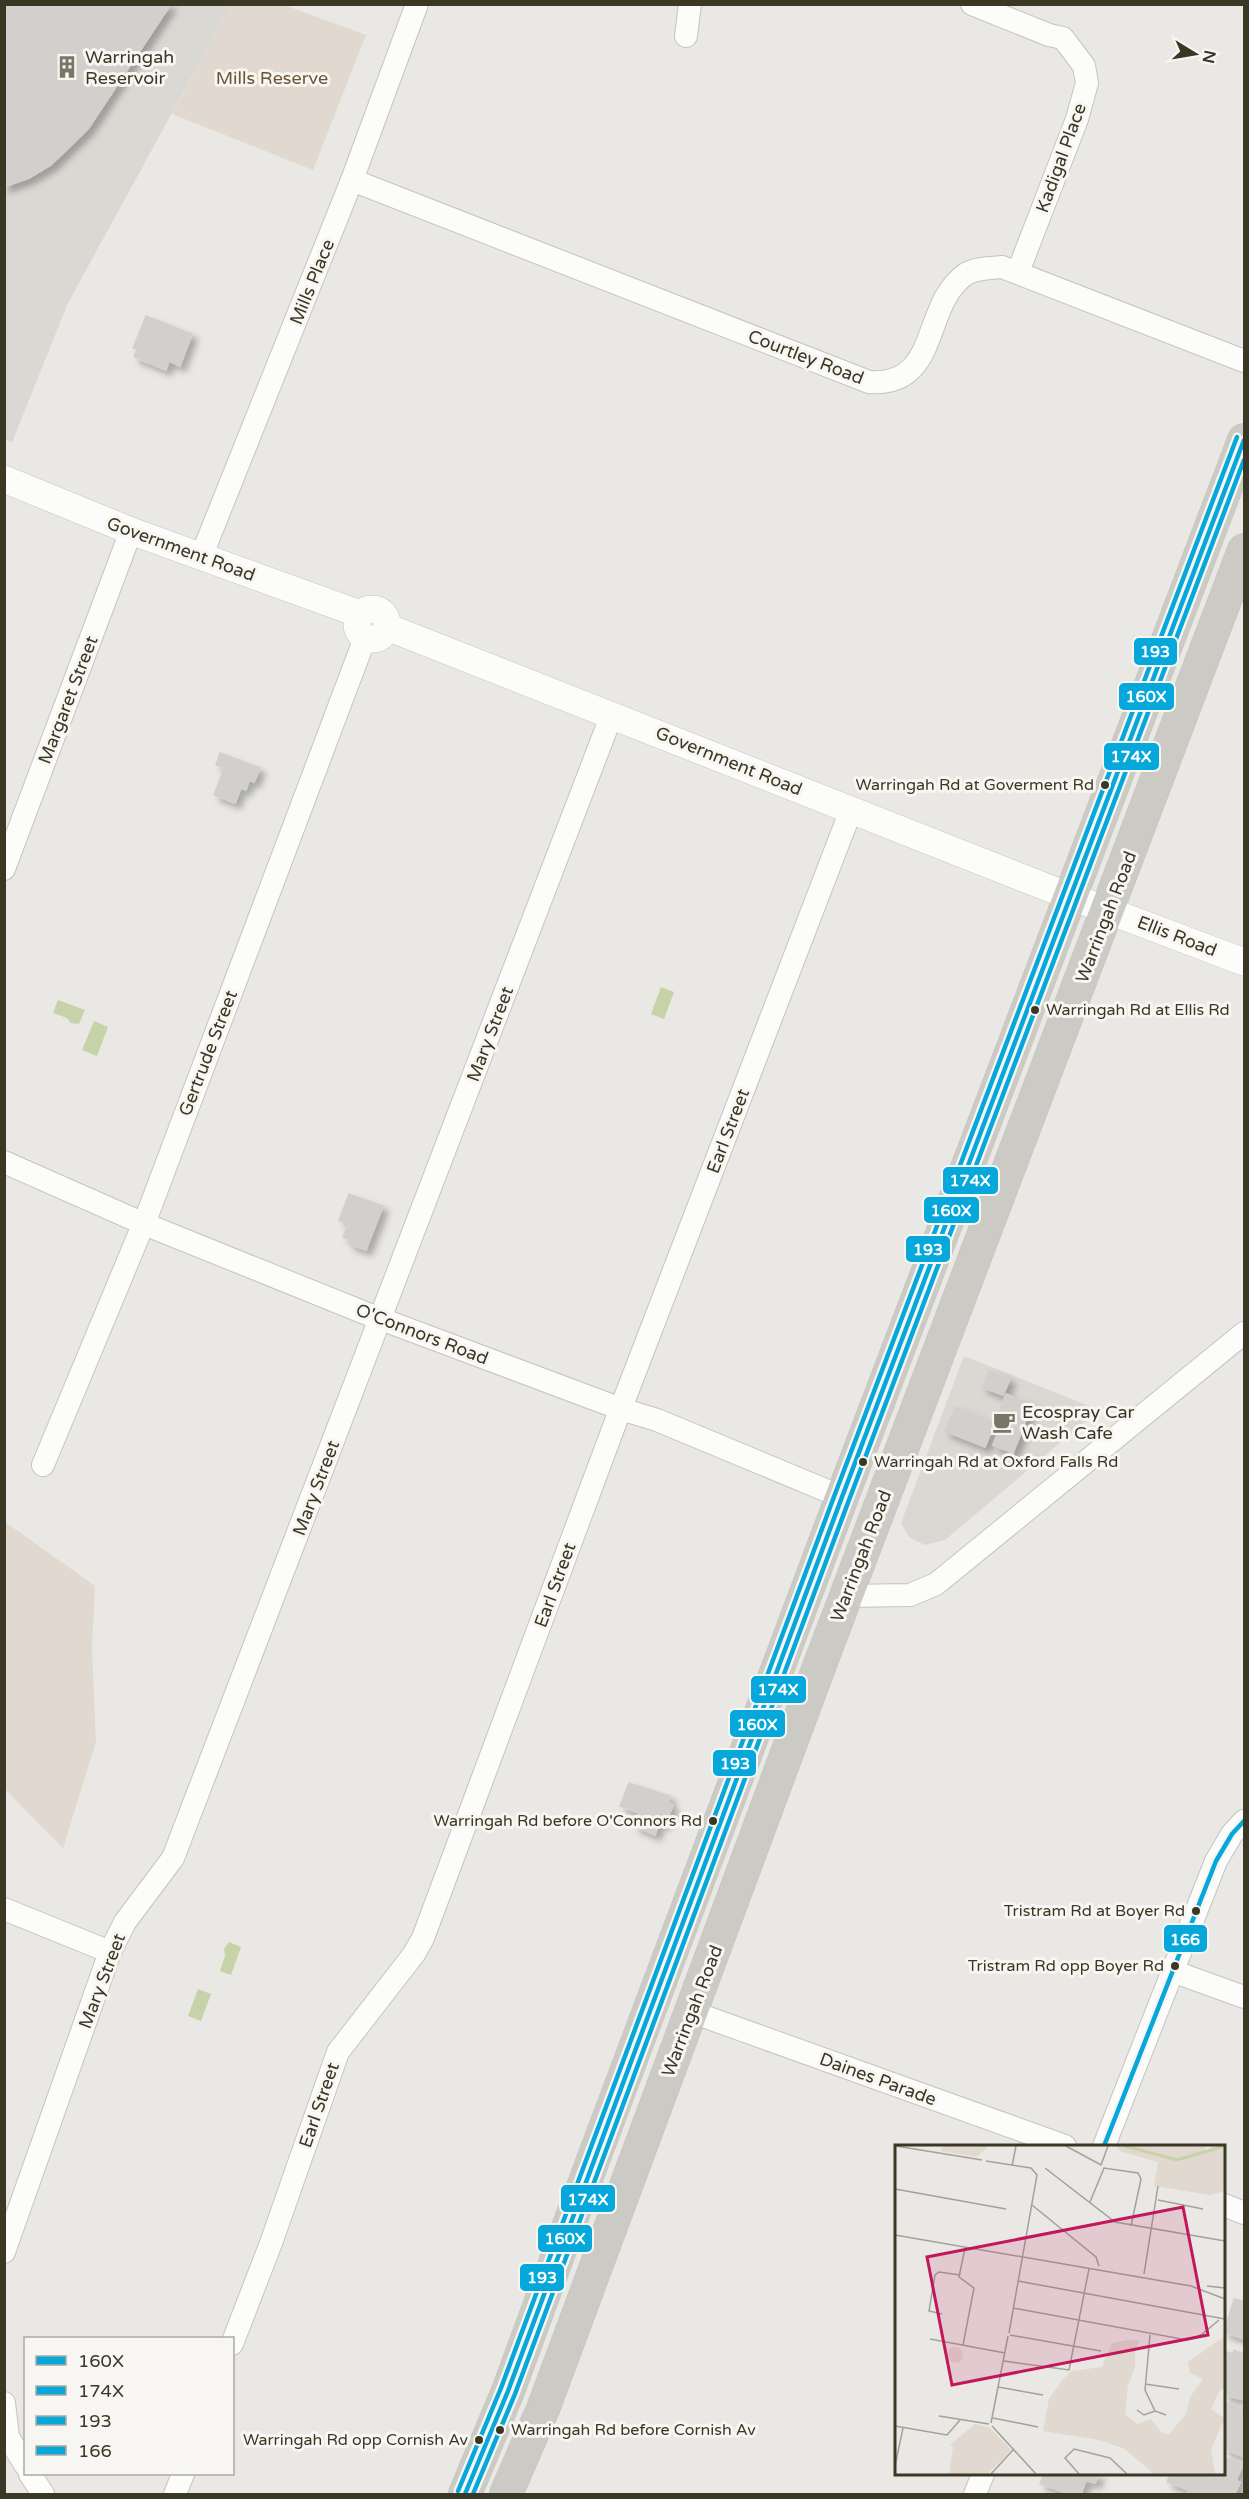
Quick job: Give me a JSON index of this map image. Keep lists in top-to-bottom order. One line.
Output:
{"streets":{"highway":["Warringah Road"],"street":["Kadigal Place","Mills Place","Courtley Road","Government Road","Margaret Street","Ellis Road","Mary Street","Gertrude Street","Earl Street","O'Connors Road","Daines Parade"]},"crossings":[["Kadigal Place","Courtley Road"],["Mills Place","Courtley Road"],["Mills Place","Government Road"],["Government Road","Margaret Street"],["Government Road","Warringah Road"],["Government Road","Ellis Road"],["Government Road","Mary Street"],["Government Road","Gertrude Street"],["Government Road","Earl Street"],["Warringah Road","Ellis Road"],["Warringah Road","O'Connors Road"],["Warringah Road","Daines Parade"],["Mary Street","O'Connors Road"],["Gertrude Street","O'Connors Road"],["Earl Street","O'Connors Road"]],"parks":["Mills Reserve"],"places":{"building":["Warringah Reservoir"],"other":["Warringah Rd at Goverment Rd","Warringah Rd at Ellis Rd","Warringah Rd at Oxford Falls Rd","Warringah Rd before O'Connors Rd","Tristram Rd at Boyer Rd","Tristram Rd opp Boyer Rd","Warringah Rd before Cornish Av","Warringah Rd opp Cornish Av"],"cafe":["Ecospray Car Wash Cafe"]},"lines":["transit line 193","transit line 160X","transit line 174X","transit line 166"],"legend":["160X","174X","193","166"],"north":"right"}
